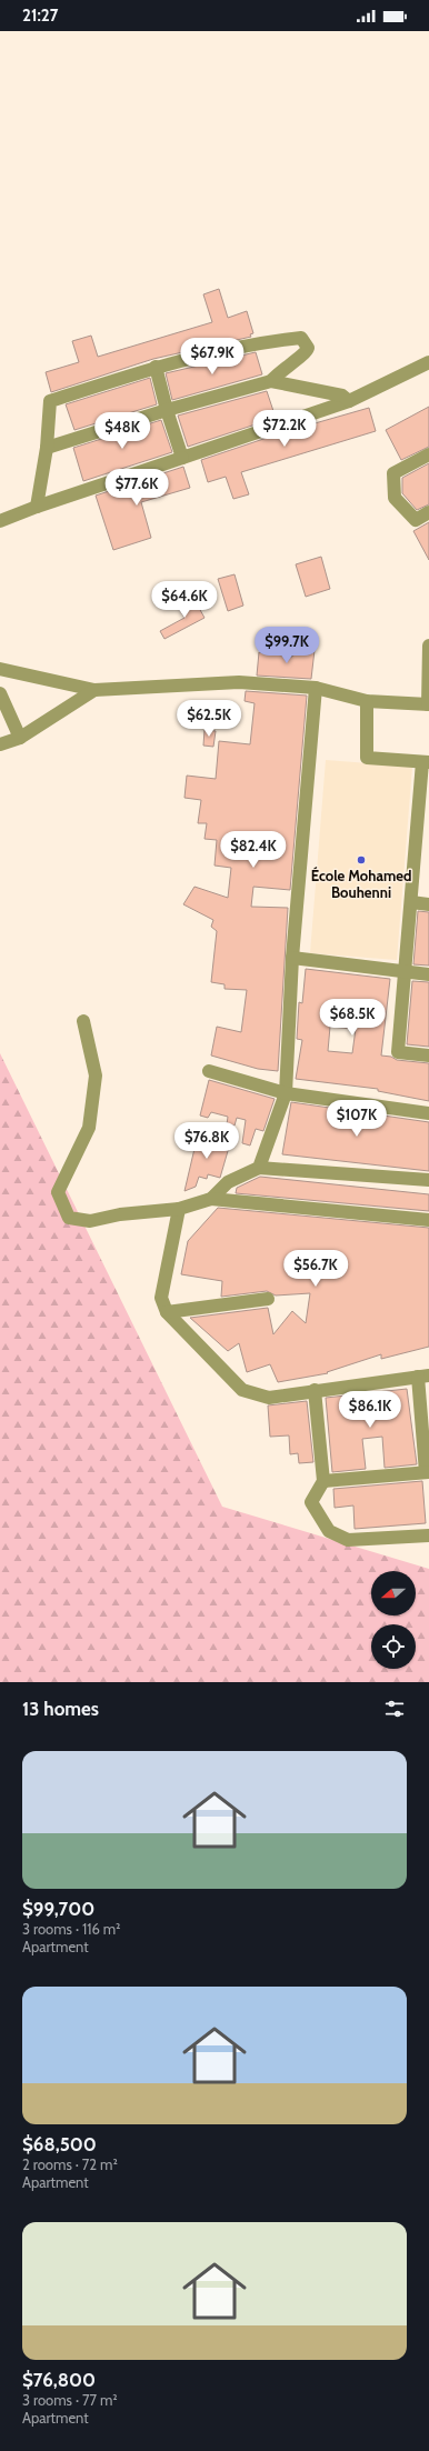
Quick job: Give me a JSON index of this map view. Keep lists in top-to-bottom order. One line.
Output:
{"places":["École Mohamed Bouhenni"],"north":"left","page":{"status":"21:27","price":["$67.9K","$72.2K","$48K","$77.6K","$64.6K","$99.7K","$62.5K","$82.4K","$68.5K","$107K","$76.8K","$56.7K","$86.1K"],"heading":"13 homes","list":[{"name":"$99,700","note":"3 rooms · 116 m² · Apartment"},{"name":"$68,500","note":"2 rooms · 72 m² · Apartment"},{"name":"$76,800","note":"3 rooms · 77 m² · Apartment"}]}}
